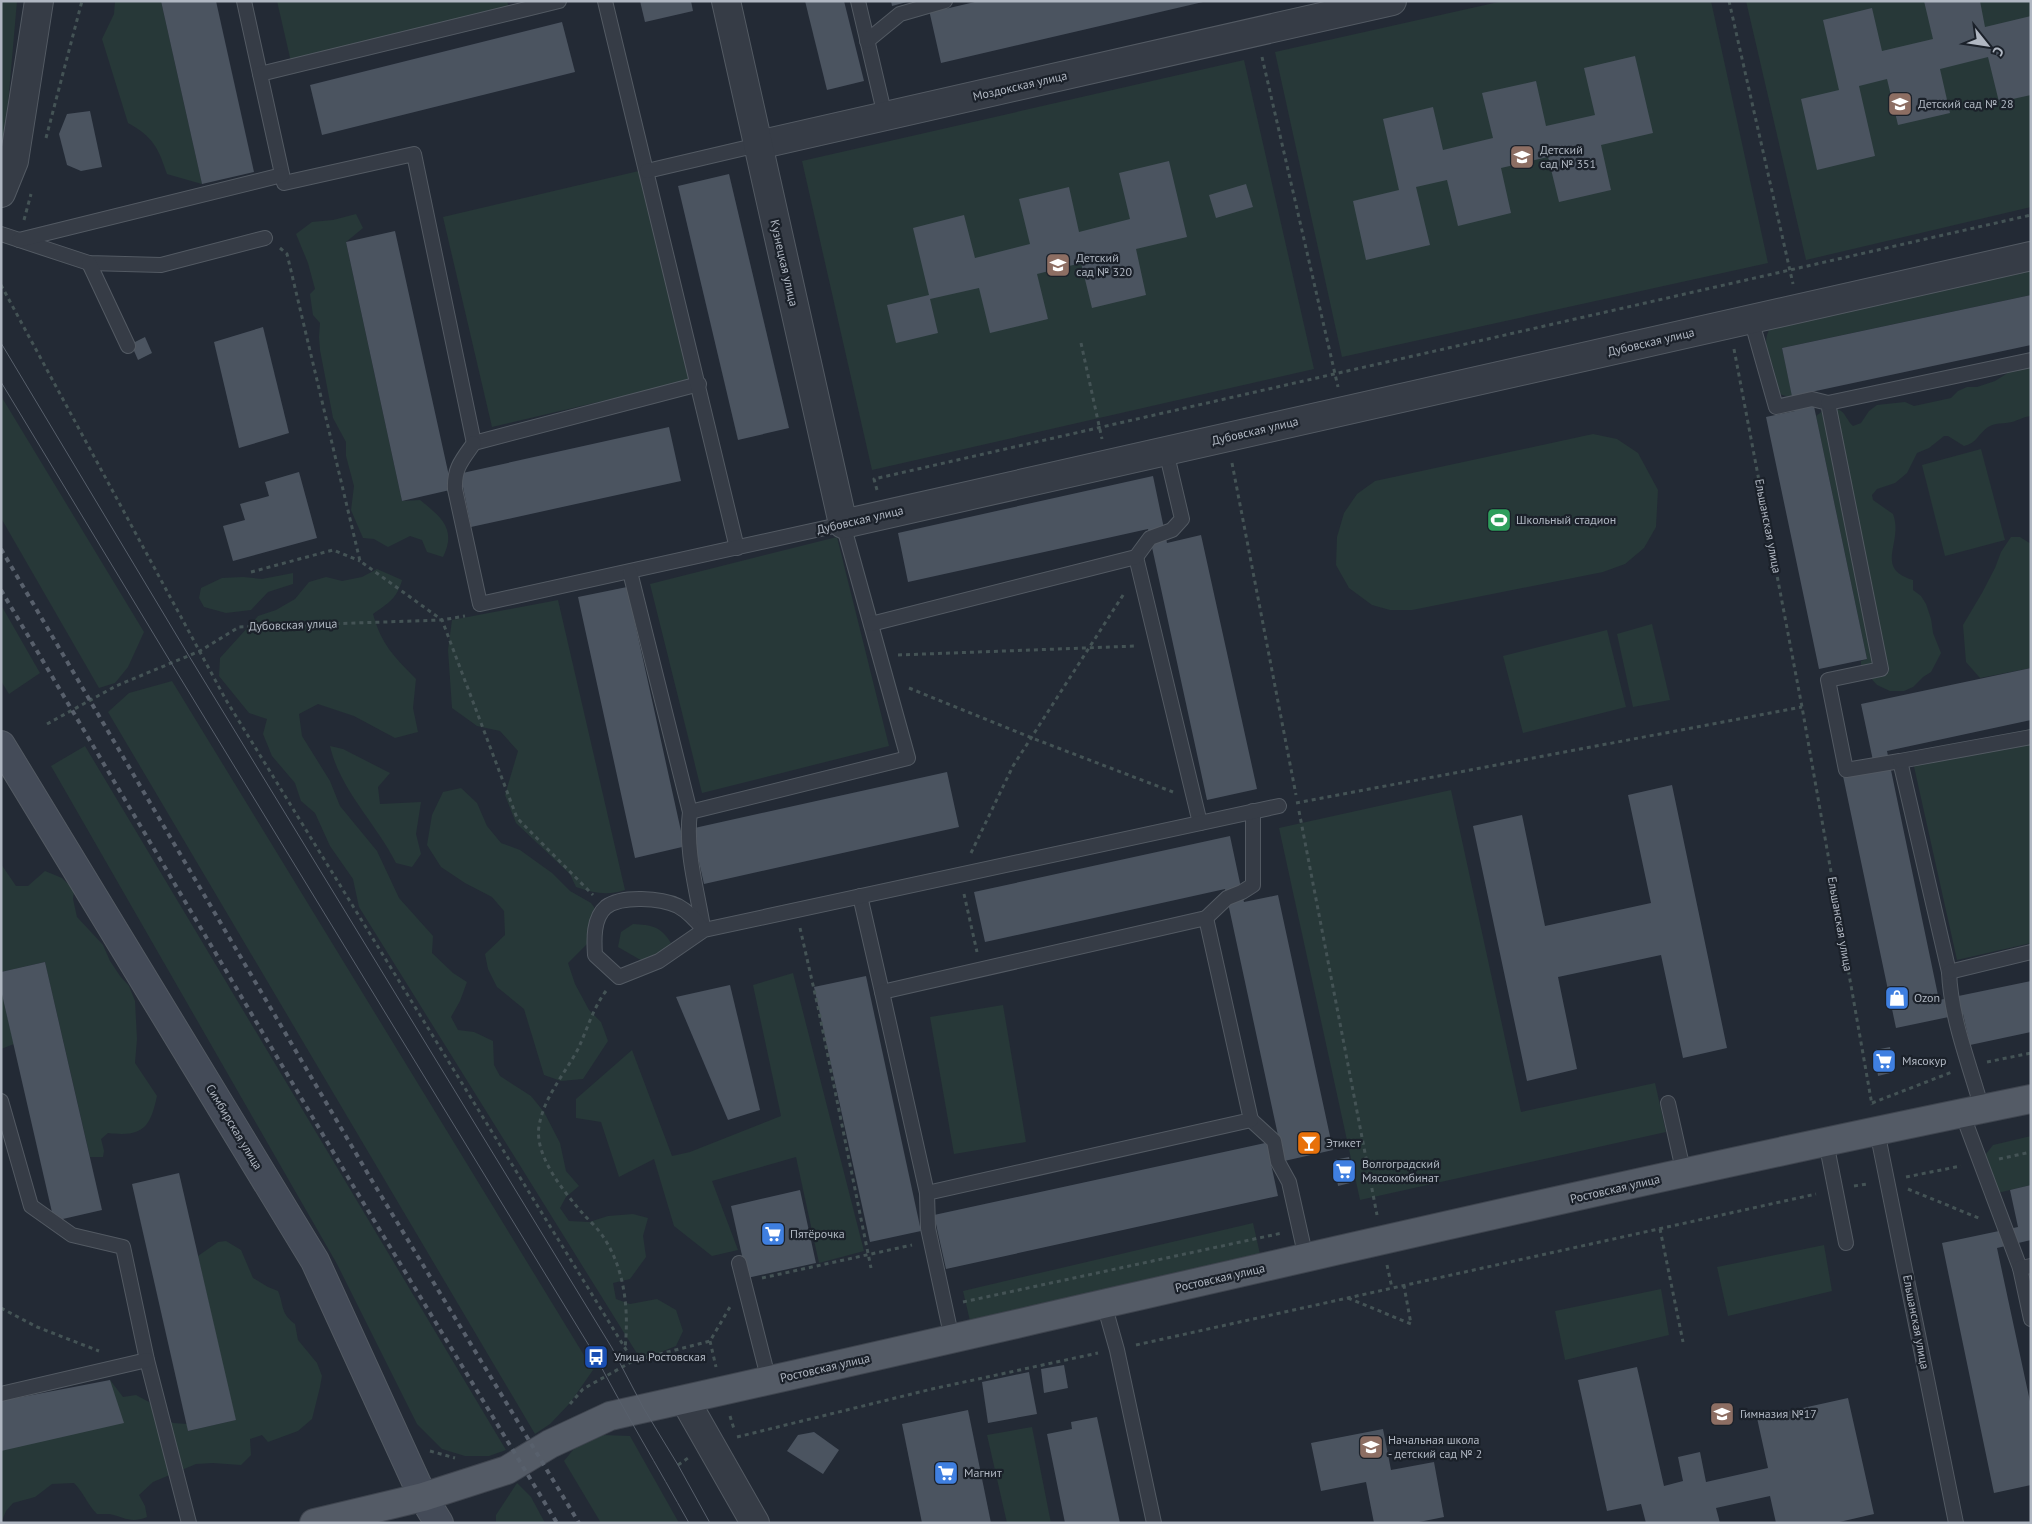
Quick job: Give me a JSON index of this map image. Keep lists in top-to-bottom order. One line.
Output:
{"streets":{"main road":["Симбирская улица","Ростовская улица"],"street":["Моздокская улица","Кузнецкая улица","Дубовская улица"],"lane":["Ельшанская улица"]},"crossings":[["Моздокская улица","Кузнецкая улица"],["Кузнецкая улица","Дубовская улица"],["Дубовская улица","Ельшанская улица"],["Ельшанская улица","Ростовская улица"],["Симбирская улица","Ростовская улица"]],"places":{"school or university":["Детский сад № 28","Детский сад № 351","Детский сад № 320","Гимназия №17","Начальная школа - детский сад № 2"],"sports":["Школьный стадион"],"shop":["Ozon"],"supermarket":["Мясокур","Волгоградский Мясокомбинат","Пятёрочка","Магнит"],"bar":["Этикет"],"bus stop":["Улица Ростовская"]},"north":"bottom right"}
